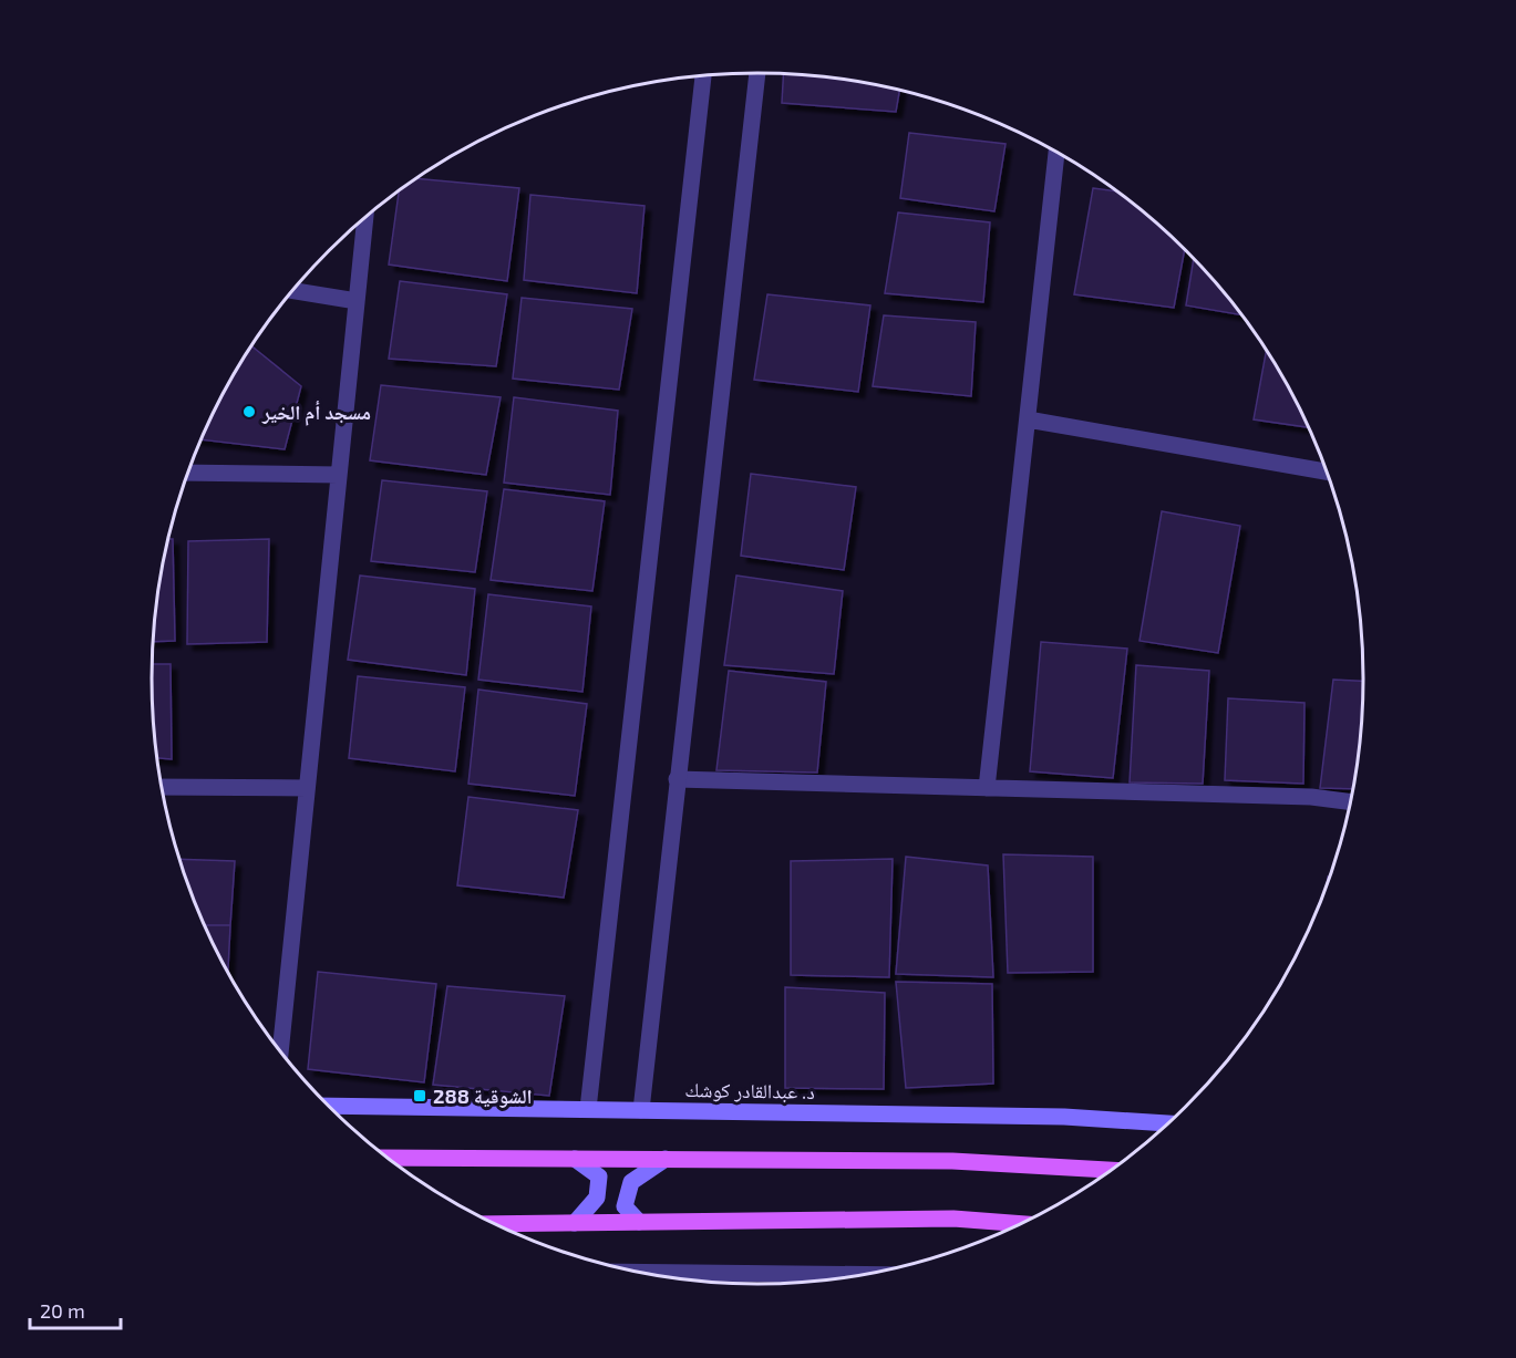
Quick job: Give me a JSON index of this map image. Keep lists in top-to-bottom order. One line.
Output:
{"streets":{"main road":["د. عبدالقادر كوشك"]},"places":{"other":["مسجد أم الخير"],"transit":["الشوقية 288"]},"scale_bar":"20 m"}
